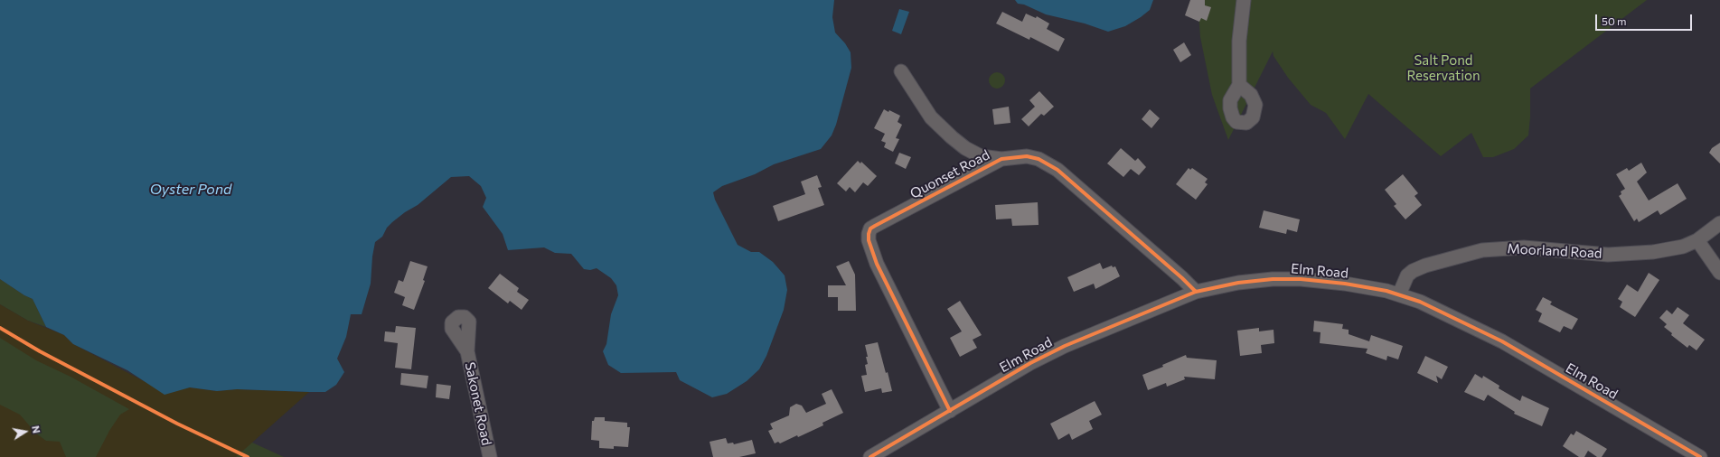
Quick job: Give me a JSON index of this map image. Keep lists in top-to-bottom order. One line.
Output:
{"streets":{"street":["Quonset Road","Moorland Road","Elm Road","Sakonet Road"]},"crossings":[["Quonset Road","Elm Road"],["Moorland Road","Elm Road"]],"water":["Oyster Pond"],"parks":["Salt Pond Reservation"],"scale_bar":"50 m","north":"right"}
